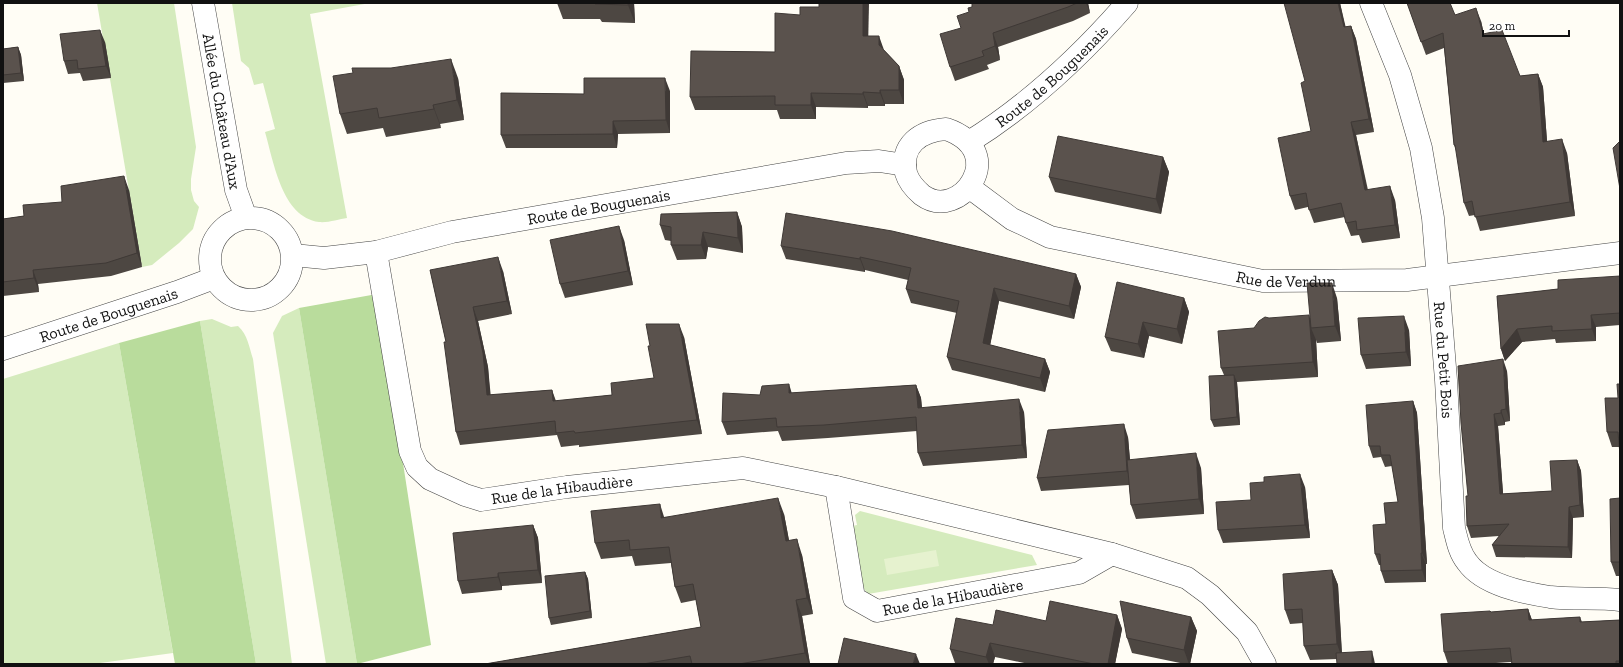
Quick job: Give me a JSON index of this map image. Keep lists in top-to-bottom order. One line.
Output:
{"streets":{"street":["Route de Bouguenais","Allée du Château d'Aux","Rue de Verdun","Rue du Petit Bois","Rue de la Hibaudière"]},"crossings":[["Route de Bouguenais","Allée du Château d'Aux"],["Route de Bouguenais","Rue de Verdun"],["Route de Bouguenais","Rue de la Hibaudière"],["Rue de Verdun","Rue du Petit Bois"]],"scale_bar":"20 m"}
